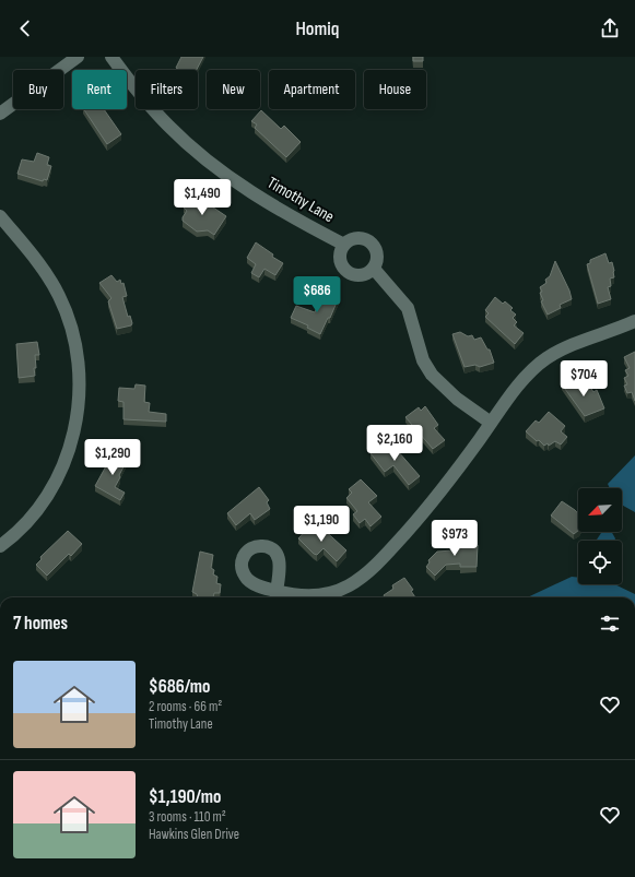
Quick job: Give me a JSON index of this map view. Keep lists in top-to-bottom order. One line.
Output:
{"streets":{"street":["Timothy Lane"]},"north":"bottom left","page":{"header":"Homiq","chip":["Buy","Rent","Filters","New","Apartment","House"],"price":["$1,490","$686","$704","$2,160","$1,290","$1,190","$973"],"heading":"7 homes","list":[{"name":"$686/mo","note":"2 rooms · 66 m² · Timothy Lane"},{"name":"$1,190/mo","note":"3 rooms · 110 m² · Hawkins Glen Drive"}]}}
